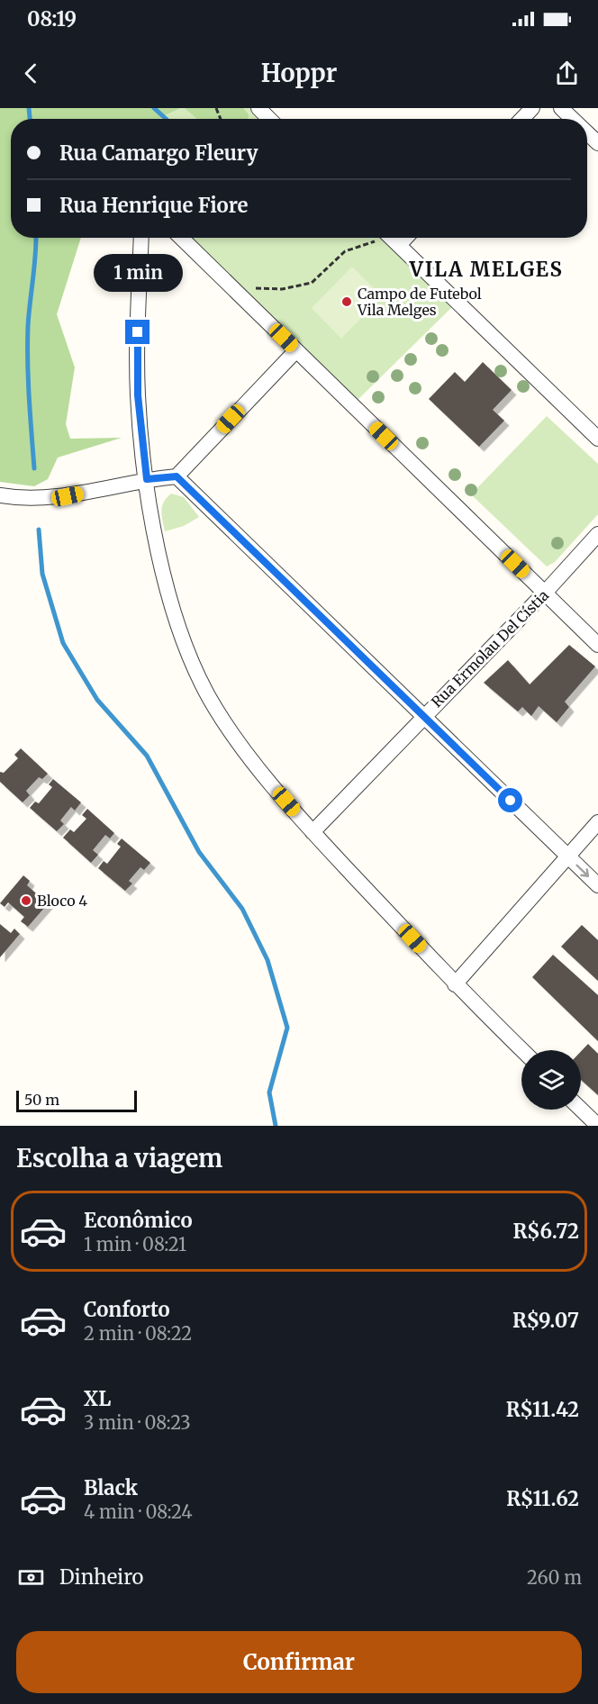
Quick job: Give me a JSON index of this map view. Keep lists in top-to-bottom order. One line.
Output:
{"streets":{"street":["Rua Ermolau Del Cístia"]},"districts":["VILA MELGES"],"places":["Campo de Futebol Vila Melges","Bloco 4"],"scale_bar":"50 m","page":{"status":"08:19","header":"Hoppr","banner":["Rua Camargo Fleury","Rua Henrique Fiore"],"bubble":"1 min","scale":"50 m","heading":"Escolha a viagem","list":[{"name":"Econômico","note":"1 min · 08:21","value":"R$6.72"},{"name":"Conforto","note":"2 min · 08:22","value":"R$9.07"},{"name":"XL","note":"3 min · 08:23","value":"R$11.42"},{"name":"Black","note":"4 min · 08:24","value":"R$11.62"}],"pay":["Dinheiro","260 m"],"buttons":"Confirmar"}}
